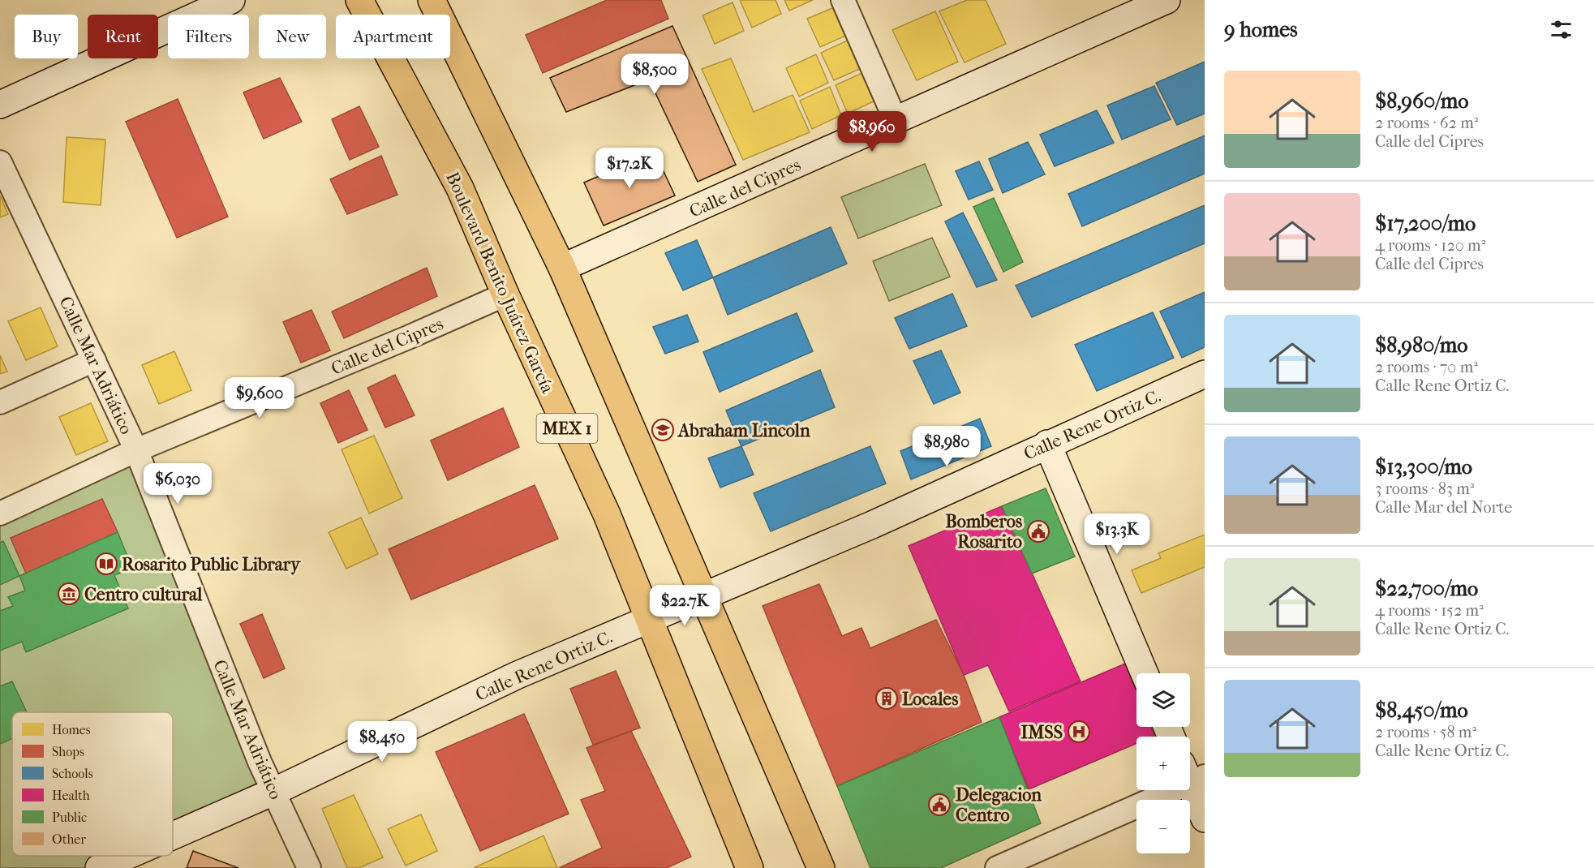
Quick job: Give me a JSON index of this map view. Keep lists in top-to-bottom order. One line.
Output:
{"streets":{"main road":["Calle del Cipres","Boulevard Benito Juárez García","Calle Rene Ortiz C.","MEX 1"],"street":["Calle Mar Adriático"]},"crossings":[["Calle del Cipres","Boulevard Benito Juárez García"],["Calle del Cipres","Calle Mar Adriático"],["Calle del Cipres","MEX 1"],["Boulevard Benito Juárez García","Calle Rene Ortiz C."],["Calle Mar Adriático","Calle Rene Ortiz C."],["Calle Rene Ortiz C.","MEX 1"]],"places":{"school or university":["Abraham Lincoln"],"public building":["Bomberos Rosarito","Delegacion Centro"],"library":["Rosarito Public Library"],"museum":["Centro cultural"],"building":["Locales"],"hospital":["IMSS"]},"legend":["Homes","Shops","Schools","Health","Public","Other"],"page":{"heading":"9 homes","chip":["Buy","Rent","Filters","New","Apartment"],"price":["$8,500","$8,960","$17.2K","$9,600","$8,980","$6,030","$13.3K","$22.7K","$8,450"],"list":[{"name":"$8,960/mo","note":"2 rooms · 62 m² · Calle del Cipres"},{"name":"$17,200/mo","note":"4 rooms · 120 m² · Calle del Cipres"},{"name":"$8,980/mo","note":"2 rooms · 70 m² · Calle Rene Ortiz C."},{"name":"$13,300/mo","note":"3 rooms · 83 m² · Calle Mar del Norte"},{"name":"$22,700/mo","note":"4 rooms · 152 m² · Calle Rene Ortiz C."},{"name":"$8,450/mo","note":"2 rooms · 58 m² · Calle Rene Ortiz C."}],"map_buttons":["+","−"]}}
